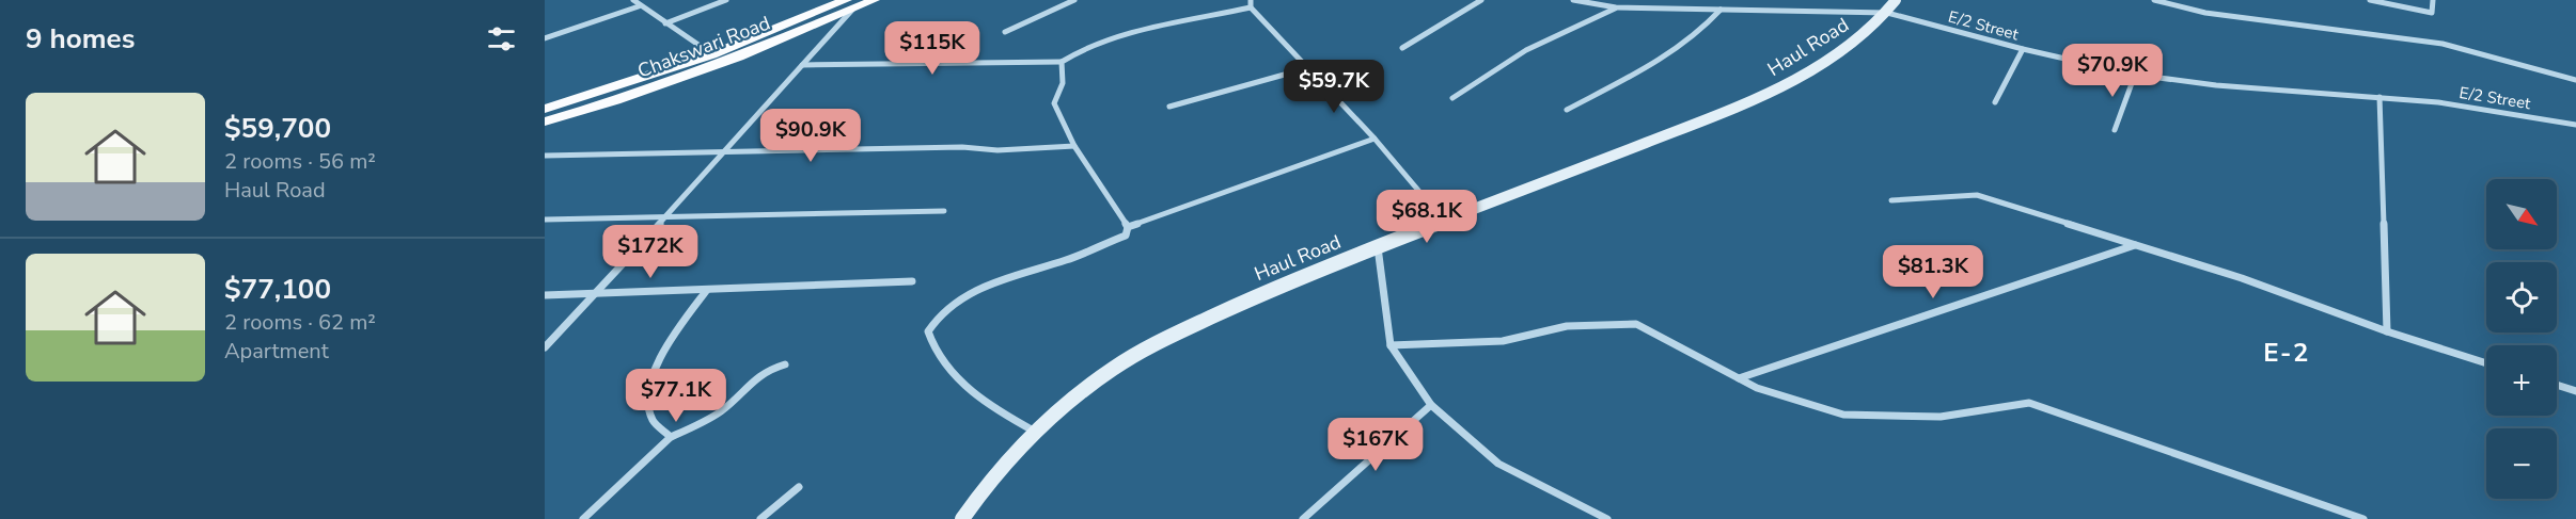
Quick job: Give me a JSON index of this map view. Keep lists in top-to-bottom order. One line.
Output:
{"streets":{"main road":["Chakswari Road","Haul Road"],"street":["E/2 Street"]},"crossings":[["E/2 Street","Haul Road"]],"districts":["E-2"],"north":"bottom right","page":{"heading":"9 homes","price":["$115K","$70.9K","$59.7K","$90.9K","$68.1K","$172K","$81.3K","$77.1K","$167K"],"list":[{"name":"$59,700","note":"2 rooms · 56 m² · Haul Road"},{"name":"$77,100","note":"2 rooms · 62 m² · Apartment"}],"map_buttons":["+","−"]}}
